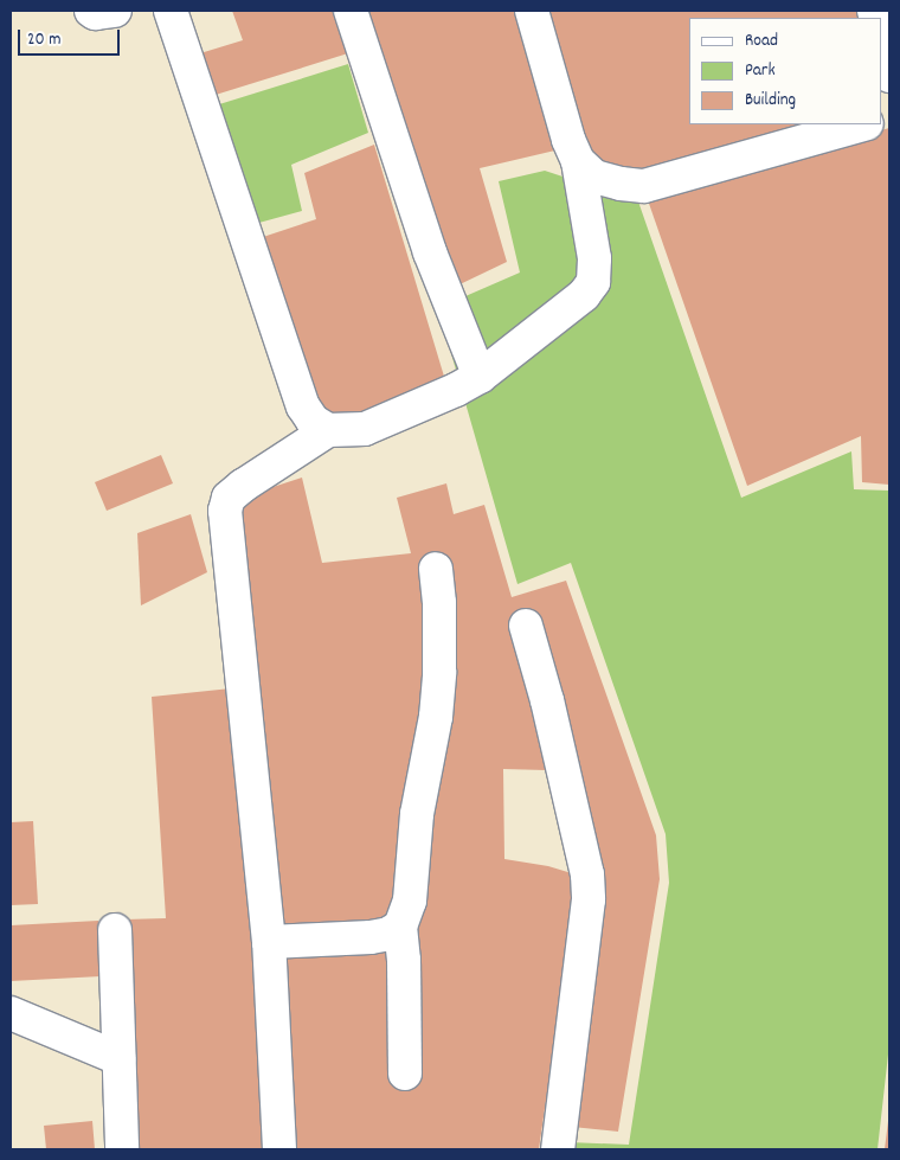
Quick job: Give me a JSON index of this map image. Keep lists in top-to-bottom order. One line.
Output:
{"legend":["Road","Park","Building"],"scale_bar":"20 m"}
